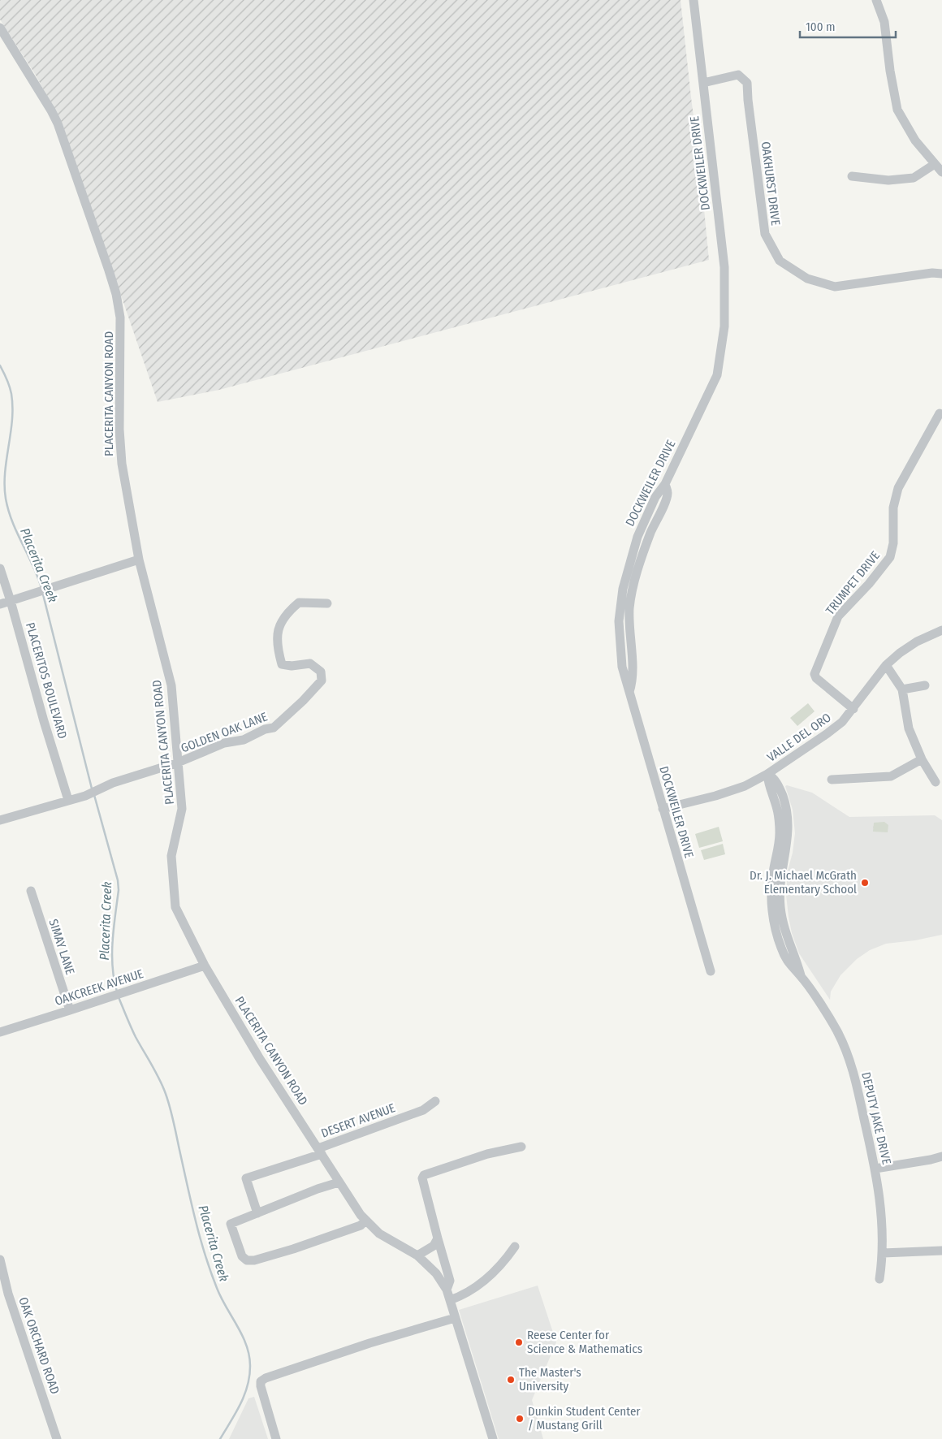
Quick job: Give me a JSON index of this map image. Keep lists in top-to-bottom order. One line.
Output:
{"streets":{"street":["DOCKWEILER DRIVE","OAKHURST DRIVE","PLACERITA CANYON ROAD","TRUMPET DRIVE","PLACERITOS BOULEVARD","GOLDEN OAK LANE","VALLE DEL ORO","SIMAY LANE","OAKCREEK AVENUE","DEPUTY JAKE DRIVE","DESERT AVENUE","OAK ORCHARD ROAD"]},"crossings":[["DOCKWEILER DRIVE","OAKHURST DRIVE"],["DOCKWEILER DRIVE","VALLE DEL ORO"],["PLACERITA CANYON ROAD","GOLDEN OAK LANE"],["PLACERITA CANYON ROAD","OAKCREEK AVENUE"],["PLACERITA CANYON ROAD","DESERT AVENUE"],["TRUMPET DRIVE","VALLE DEL ORO"],["PLACERITOS BOULEVARD","GOLDEN OAK LANE"],["VALLE DEL ORO","DEPUTY JAKE DRIVE"],["SIMAY LANE","OAKCREEK AVENUE"]],"water":["Placerita Creek"],"places":["Dr. J. Michael McGrath Elementary School","Reese Center for Science & Mathematics","The Master's University","Dunkin Student Center / Mustang Grill"],"scale_bar":"100 m"}
